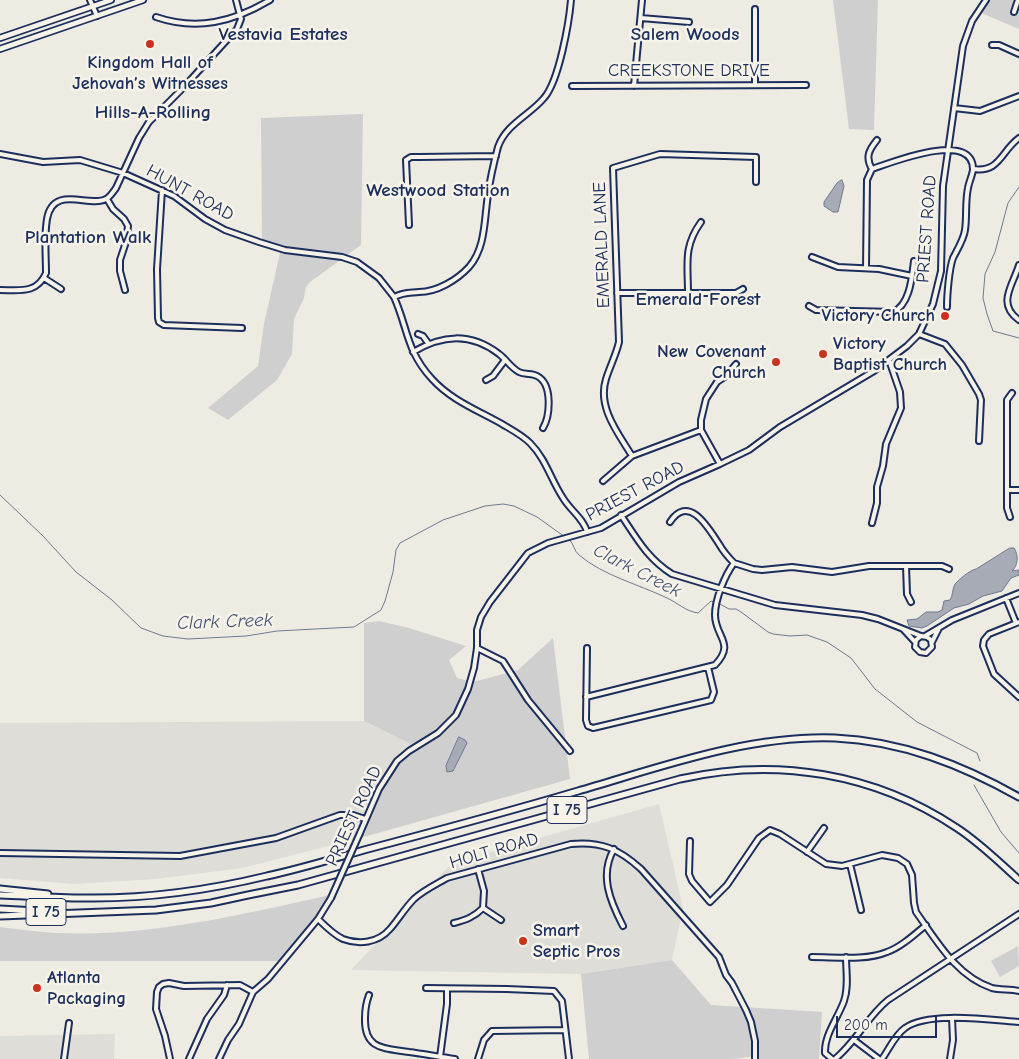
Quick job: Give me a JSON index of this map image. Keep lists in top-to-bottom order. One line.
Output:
{"streets":{"highway":["I 75"],"street":["CREEKSTONE DRIVE","HUNT ROAD","PRIEST ROAD","EMERALD LANE","HOLT ROAD"]},"crossings":[["HUNT ROAD","PRIEST ROAD"],["PRIEST ROAD","HOLT ROAD"]],"districts":["Vestavia Estates","Salem Woods","Hills-A-Rolling","Westwood Station","Plantation Walk","Emerald Forest"],"water":["Clark Creek"],"places":["Kingdom Hall of Jehovah’s Witnesses","Victory Church","Victory Baptist Church","New Covenant Church","Smart Septic Pros","Atlanta Packaging"],"scale_bar":"200 m"}
